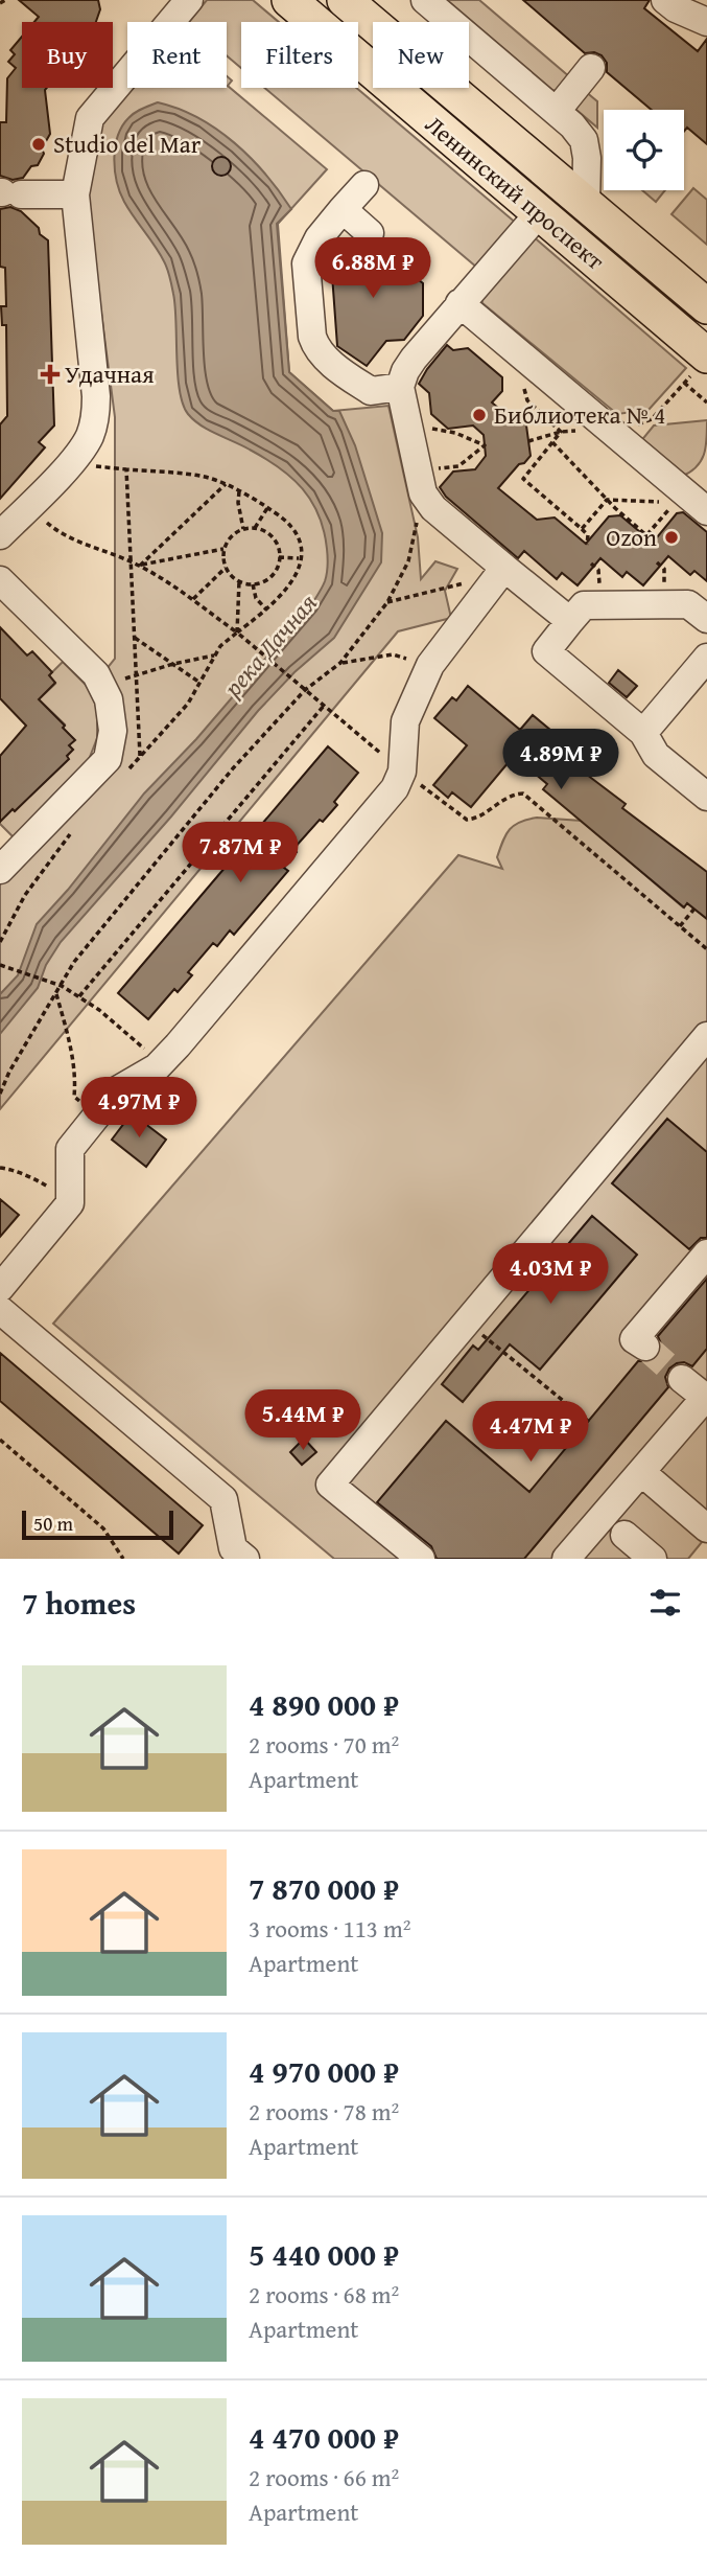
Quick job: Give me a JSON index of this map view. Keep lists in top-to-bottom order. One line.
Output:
{"streets":{"main road":["Ленинский проспект"]},"water":["река Дачная"],"places":{"other":["Studio del Mar","Библиотека № 4","Ozon"],"health":["Удачная"]},"scale_bar":"50 m","page":{"chip":["Buy","Rent","Filters","New"],"price":["6.88M ₽","4.89M ₽","7.87M ₽","4.97M ₽","4.03M ₽","5.44M ₽","4.47M ₽"],"scale":"50 m","heading":"7 homes","list":[{"name":"4 890 000 ₽","note":"2 rooms · 70 m² · Apartment"},{"name":"7 870 000 ₽","note":"3 rooms · 113 m² · Apartment"},{"name":"4 970 000 ₽","note":"2 rooms · 78 m² · Apartment"},{"name":"5 440 000 ₽","note":"2 rooms · 68 m² · Apartment"},{"name":"4 470 000 ₽","note":"2 rooms · 66 m² · Apartment"}]}}
